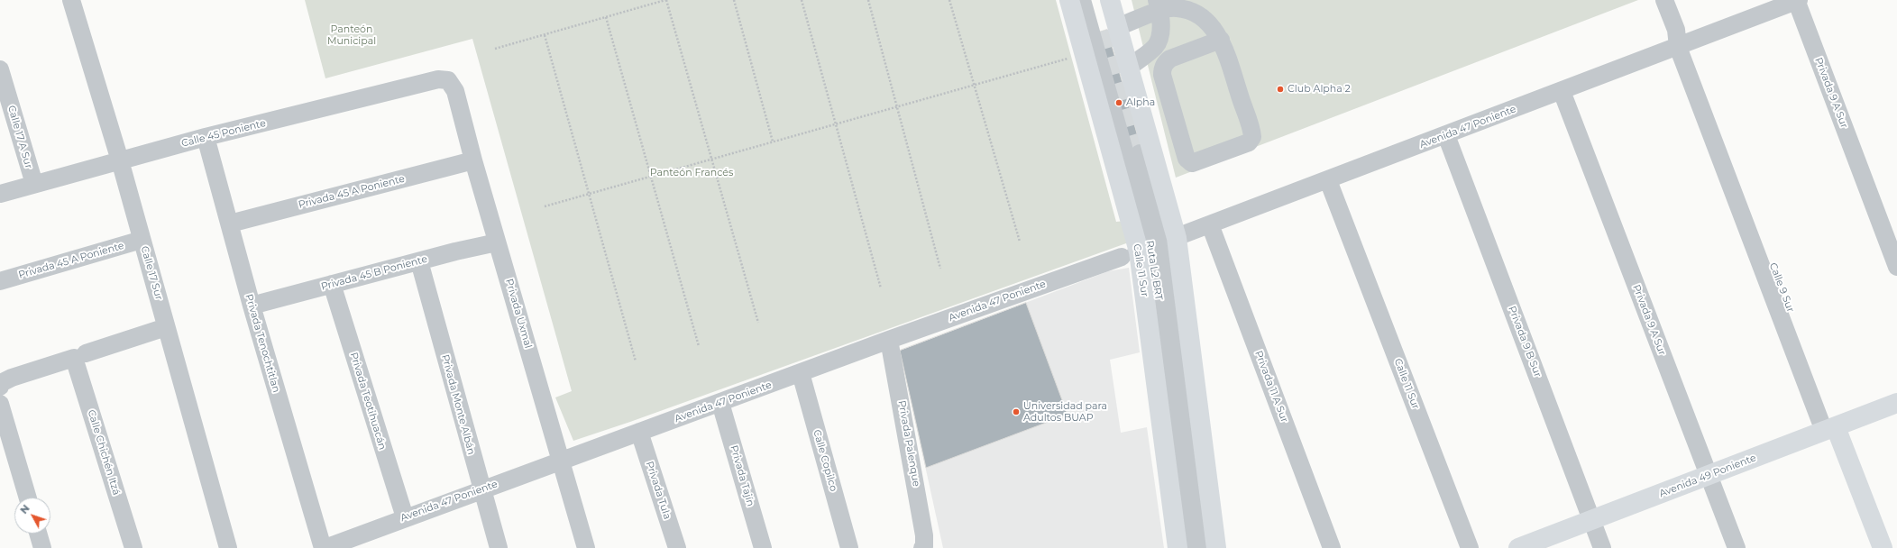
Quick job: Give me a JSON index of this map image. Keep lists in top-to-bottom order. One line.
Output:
{"streets":{"main road":["Calle 11 Sur","Calle 9 Sur","Avenida 49 Poniente"],"street":["Privada 9 A Sur","Avenida 47 Poniente","Calle 45 Poniente","Calle 17 A Sur","Privada 45 A Poniente","Ruta L2 BRT","Calle 17 Sur","Privada 45 B Poniente","Privada Uxmal","Privada 9 B Sur","Privada Tenochtitlan","Privada 11 A Sur","Privada Teotihuacán","Privada Monte Albán","Privada Palenque","Calle Chichén Itzá","Calle Copilco","Privada Tajín","Privada Tula"]},"crossings":[["Privada 9 A Sur","Avenida 47 Poniente"],["Privada 9 A Sur","Avenida 49 Poniente"],["Avenida 47 Poniente","Calle 11 Sur"],["Avenida 47 Poniente","Ruta L2 BRT"],["Avenida 47 Poniente","Calle 9 Sur"],["Avenida 47 Poniente","Privada Uxmal"],["Avenida 47 Poniente","Privada 9 B Sur"],["Avenida 47 Poniente","Privada Tenochtitlan"],["Avenida 47 Poniente","Privada 11 A Sur"],["Avenida 47 Poniente","Privada Teotihuacán"],["Avenida 47 Poniente","Privada Monte Albán"],["Avenida 47 Poniente","Privada Palenque"],["Avenida 47 Poniente","Calle Copilco"],["Avenida 47 Poniente","Privada Tajín"],["Avenida 47 Poniente","Privada Tula"],["Calle 45 Poniente","Calle 17 A Sur"],["Calle 45 Poniente","Calle 17 Sur"],["Calle 45 Poniente","Privada Uxmal"],["Calle 45 Poniente","Privada Tenochtitlan"],["Privada 45 A Poniente","Calle 17 Sur"],["Privada 45 A Poniente","Privada Uxmal"],["Privada 45 A Poniente","Privada Tenochtitlan"],["Calle 11 Sur","Ruta L2 BRT"],["Privada 45 B Poniente","Privada Uxmal"],["Privada 45 B Poniente","Privada Tenochtitlan"],["Privada 45 B Poniente","Privada Teotihuacán"],["Privada 45 B Poniente","Privada Monte Albán"],["Calle 9 Sur","Avenida 49 Poniente"],["Privada 9 B Sur","Avenida 49 Poniente"]],"parks":["Panteón Municipal","Panteón Francés"],"places":["Club Alpha 2","Alpha","Universidad para Adultos BUAP"],"north":"top left"}
